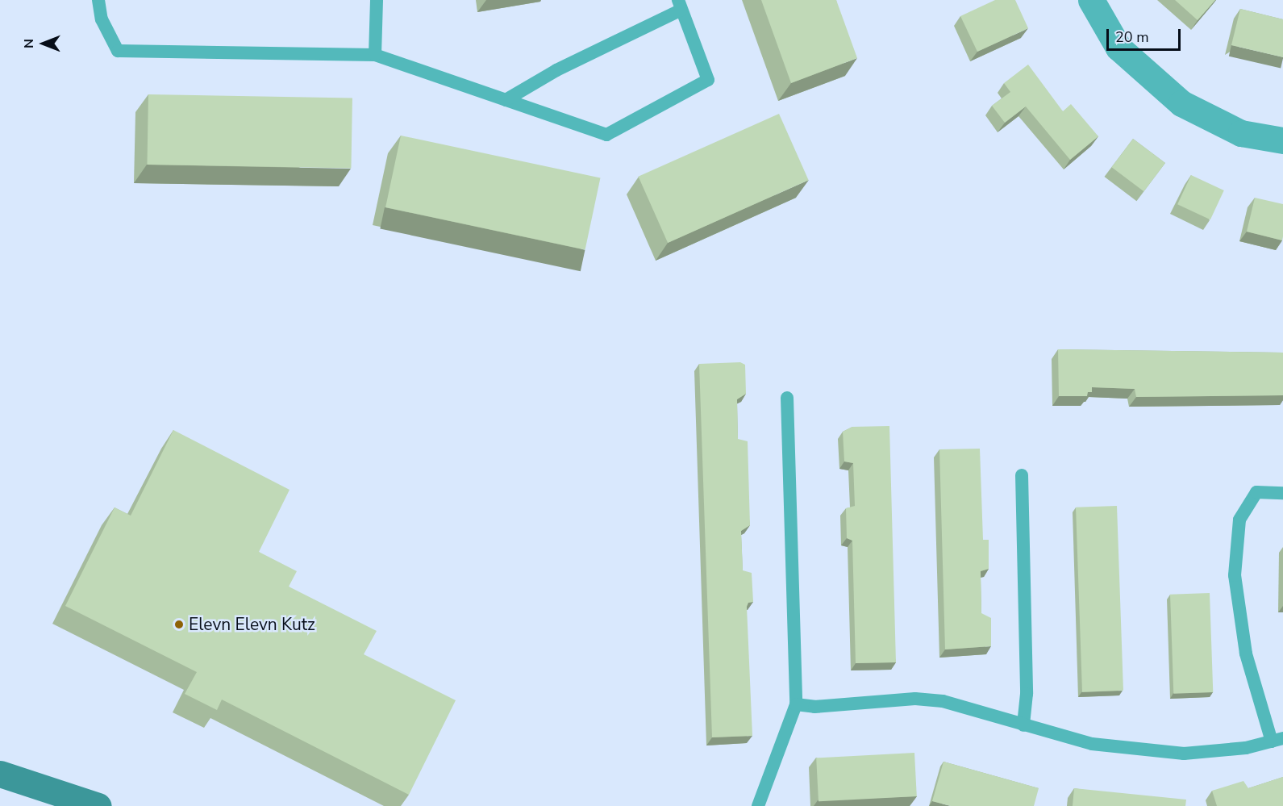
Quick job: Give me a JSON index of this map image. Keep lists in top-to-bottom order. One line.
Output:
{"places":["Elevn Elevn Kutz"],"scale_bar":"20 m","north":"left"}
